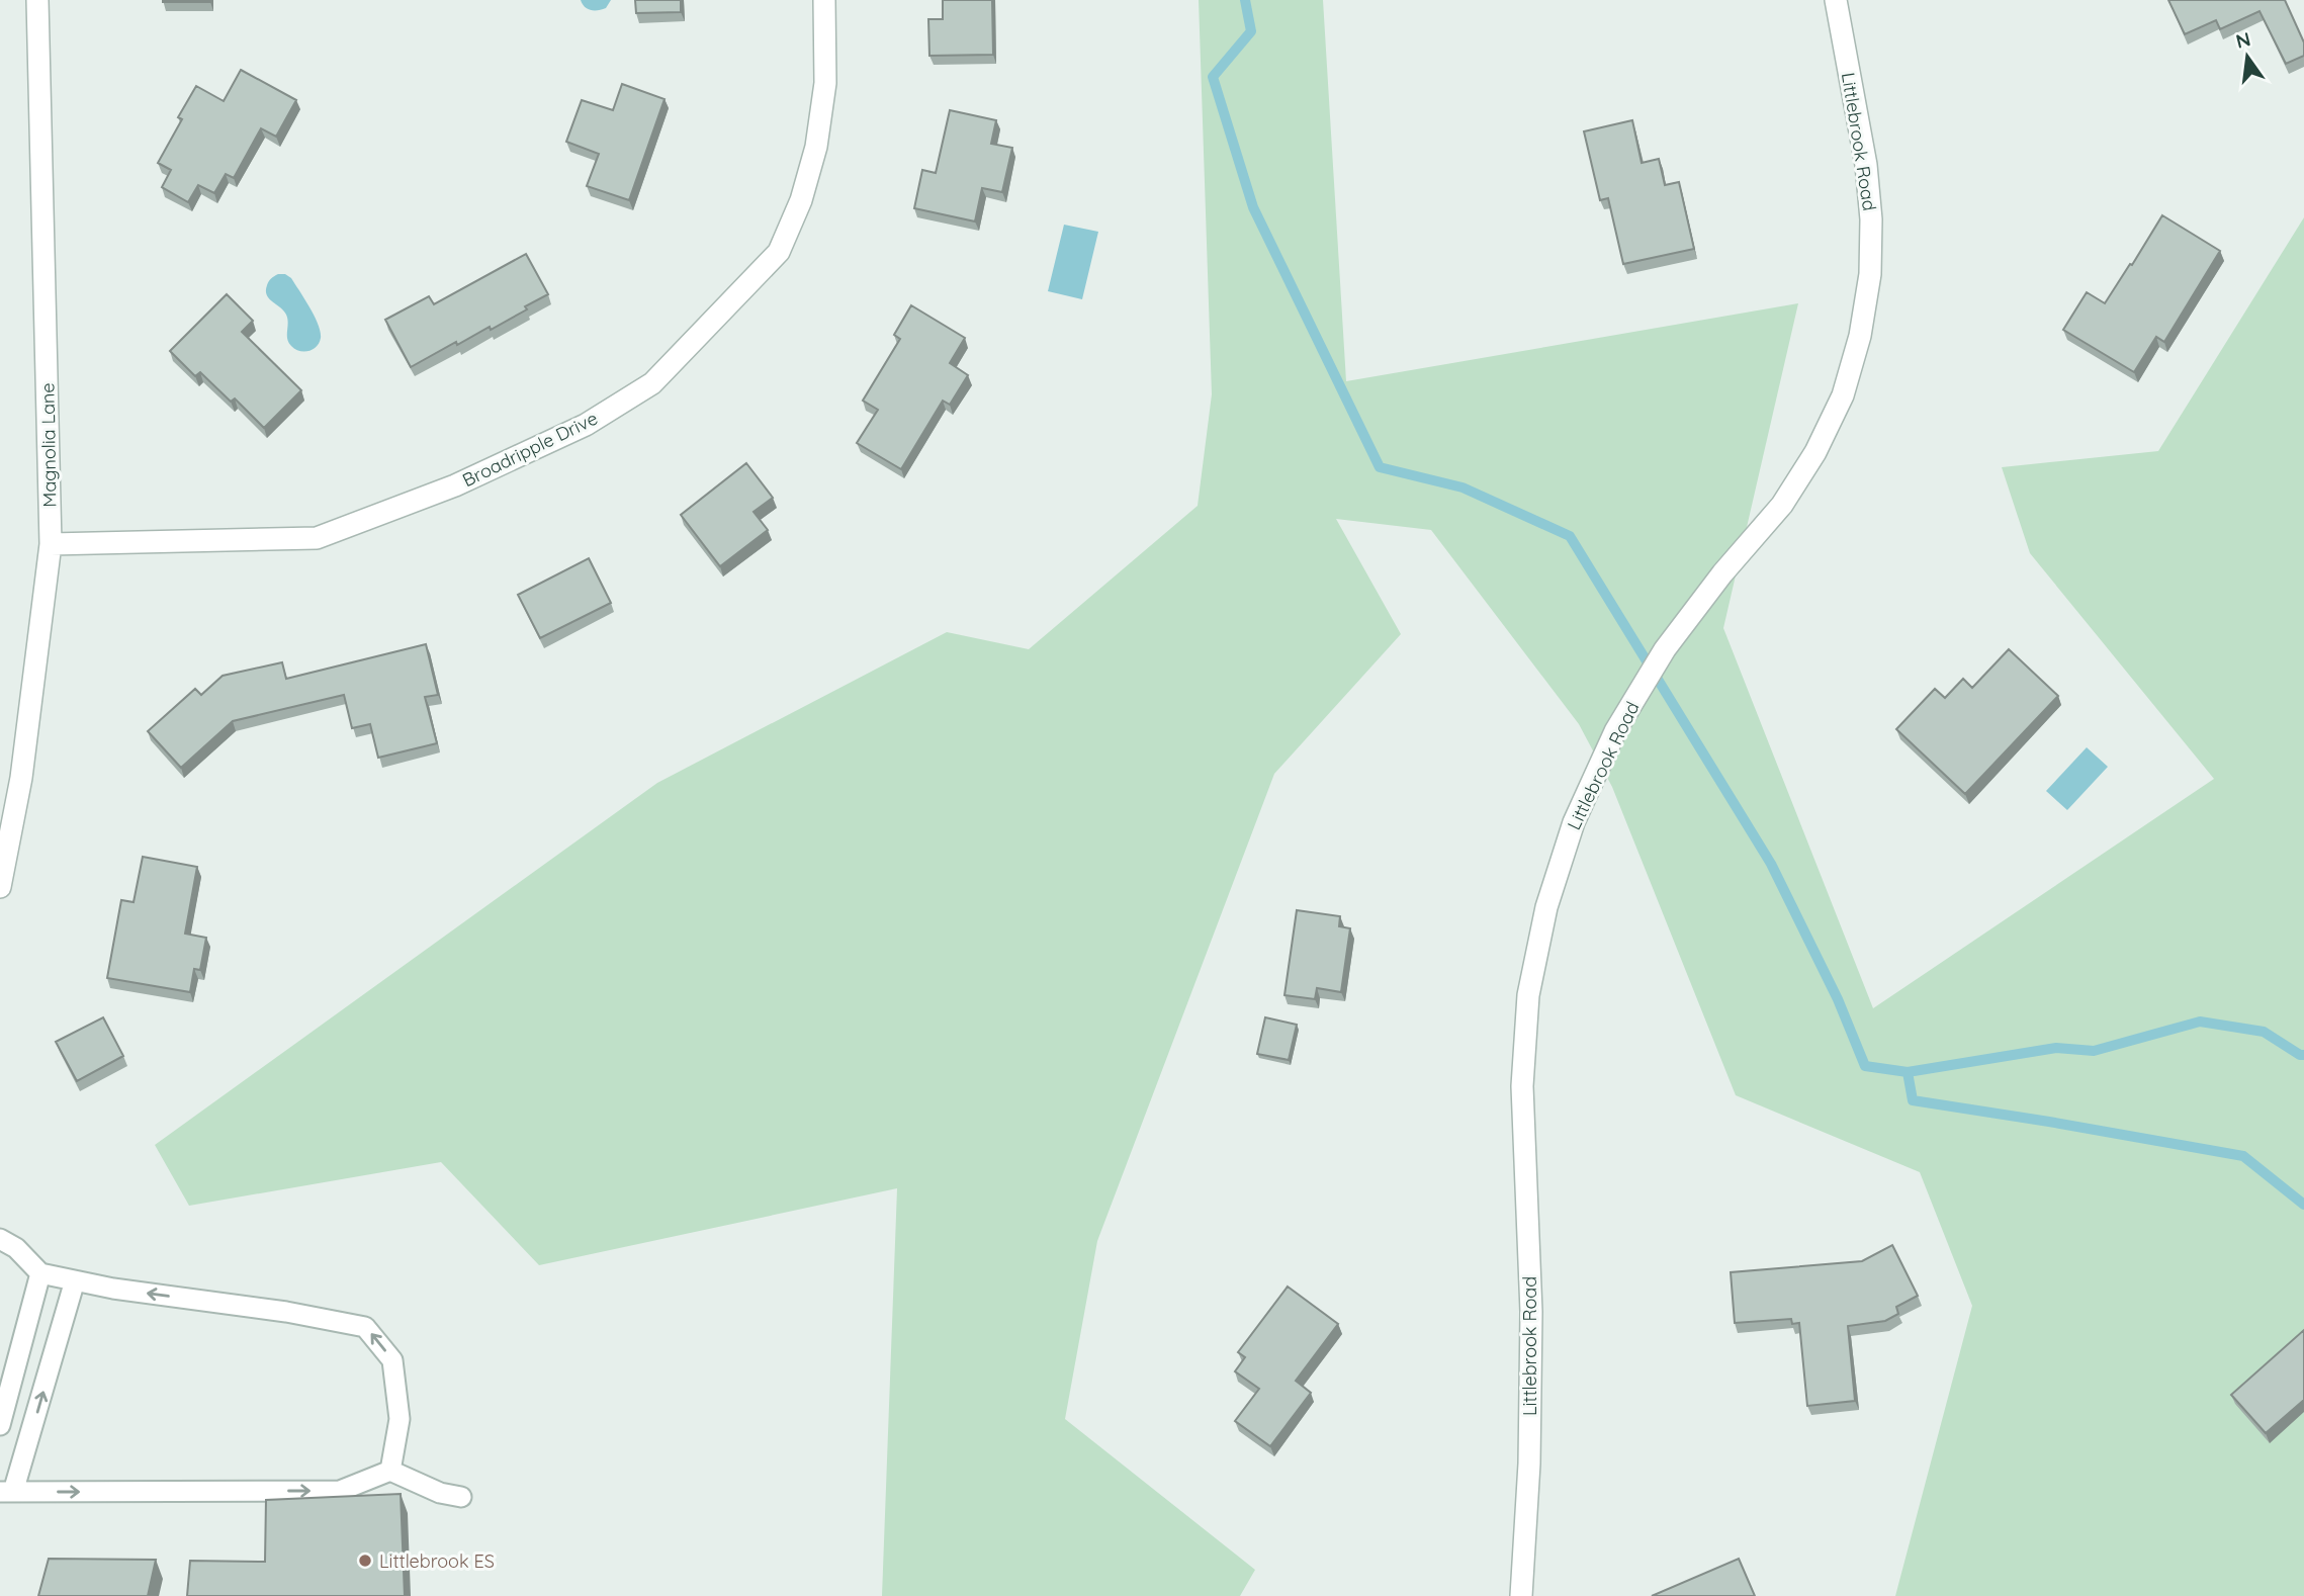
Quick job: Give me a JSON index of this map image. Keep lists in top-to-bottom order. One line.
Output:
{"streets":{"street":["Littlebrook Road","Magnolia Lane","Broadripple Drive"]},"crossings":[["Magnolia Lane","Broadripple Drive"]],"places":["Littlebrook ES"],"north":"top"}
